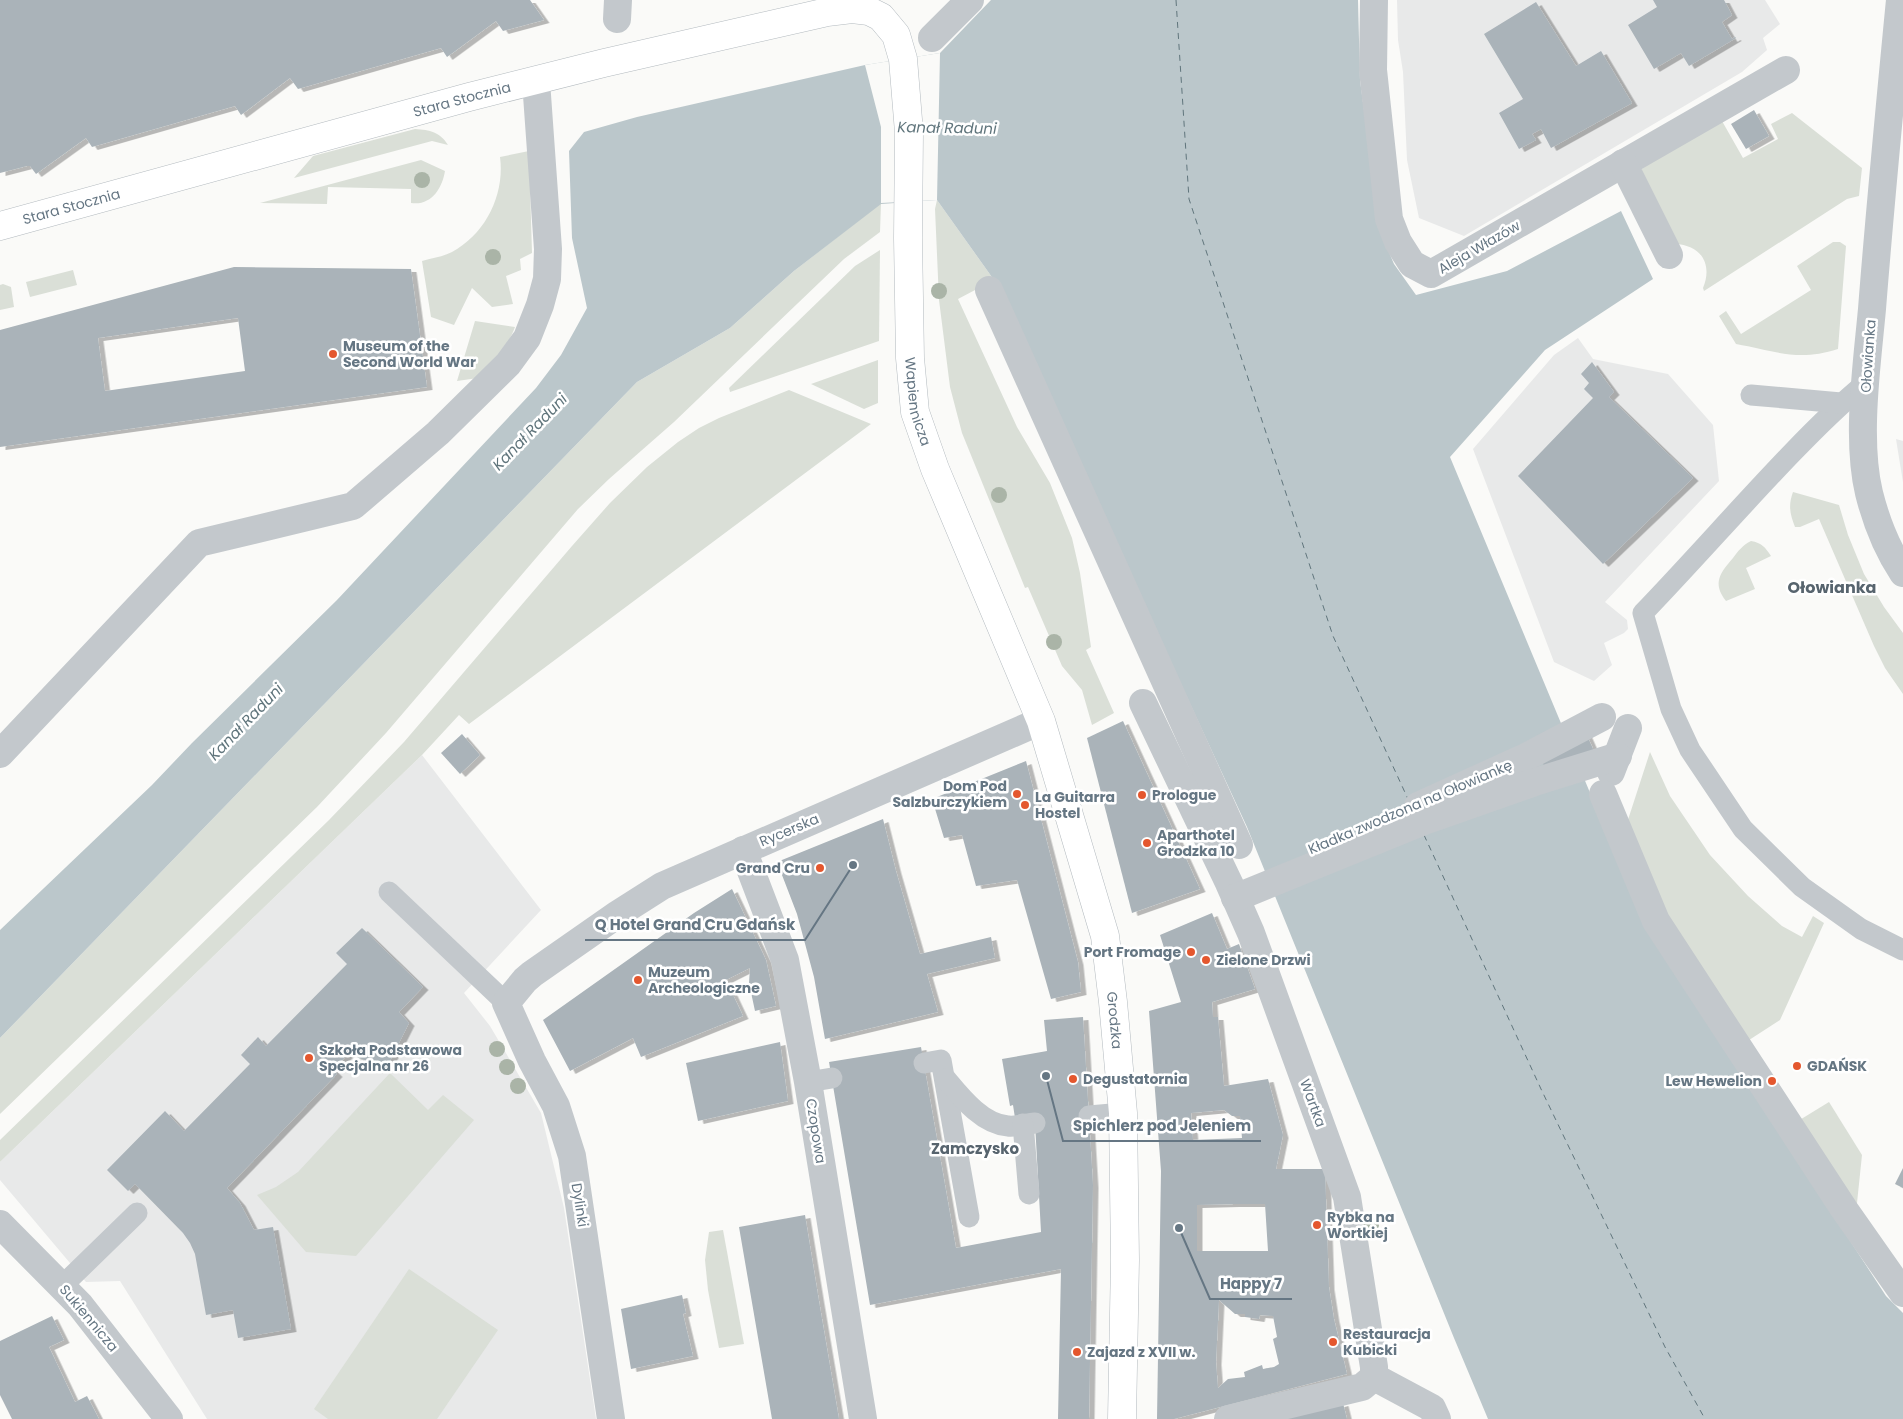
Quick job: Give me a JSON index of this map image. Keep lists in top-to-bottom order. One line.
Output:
{"streets":{"street":["Stara Stocznia","Aleja Włazów","Ołowianka","Wapiennicza","Kładka zwodzona na Ołowiankę","Rycerska","Grodzka","Wartka","Czopowa","Dylinki","Sukiennicza"]},"crossings":[["Stara Stocznia","Wapiennicza"],["Wapiennicza","Rycerska"],["Wapiennicza","Grodzka"],["Kładka zwodzona na Ołowiankę","Wartka"],["Rycerska","Grodzka"],["Rycerska","Czopowa"],["Rycerska","Dylinki"]],"districts":["Ołowianka","Zamczysko"],"water":["Kanał Raduni"],"places":["Museum of the Second World War","Dom Pod Salzburczykiem","Prologue","La Guitarra Hostel","Aparthotel Grodzka 10","Q Hotel Grand Cru Gdańsk","Grand Cru","Port Fromage","Zielone Drzwi","Muzeum Archeologiczne","Szkoła Podstawowa Specjalna nr 26","GDAŃSK","Spichlerz pod Jeleniem","Degustatornia","Lew Hewelion","Rybka na Wortkiej","Happy 7","Restauracja Kubicki","Zajazd z XVII w."]}
